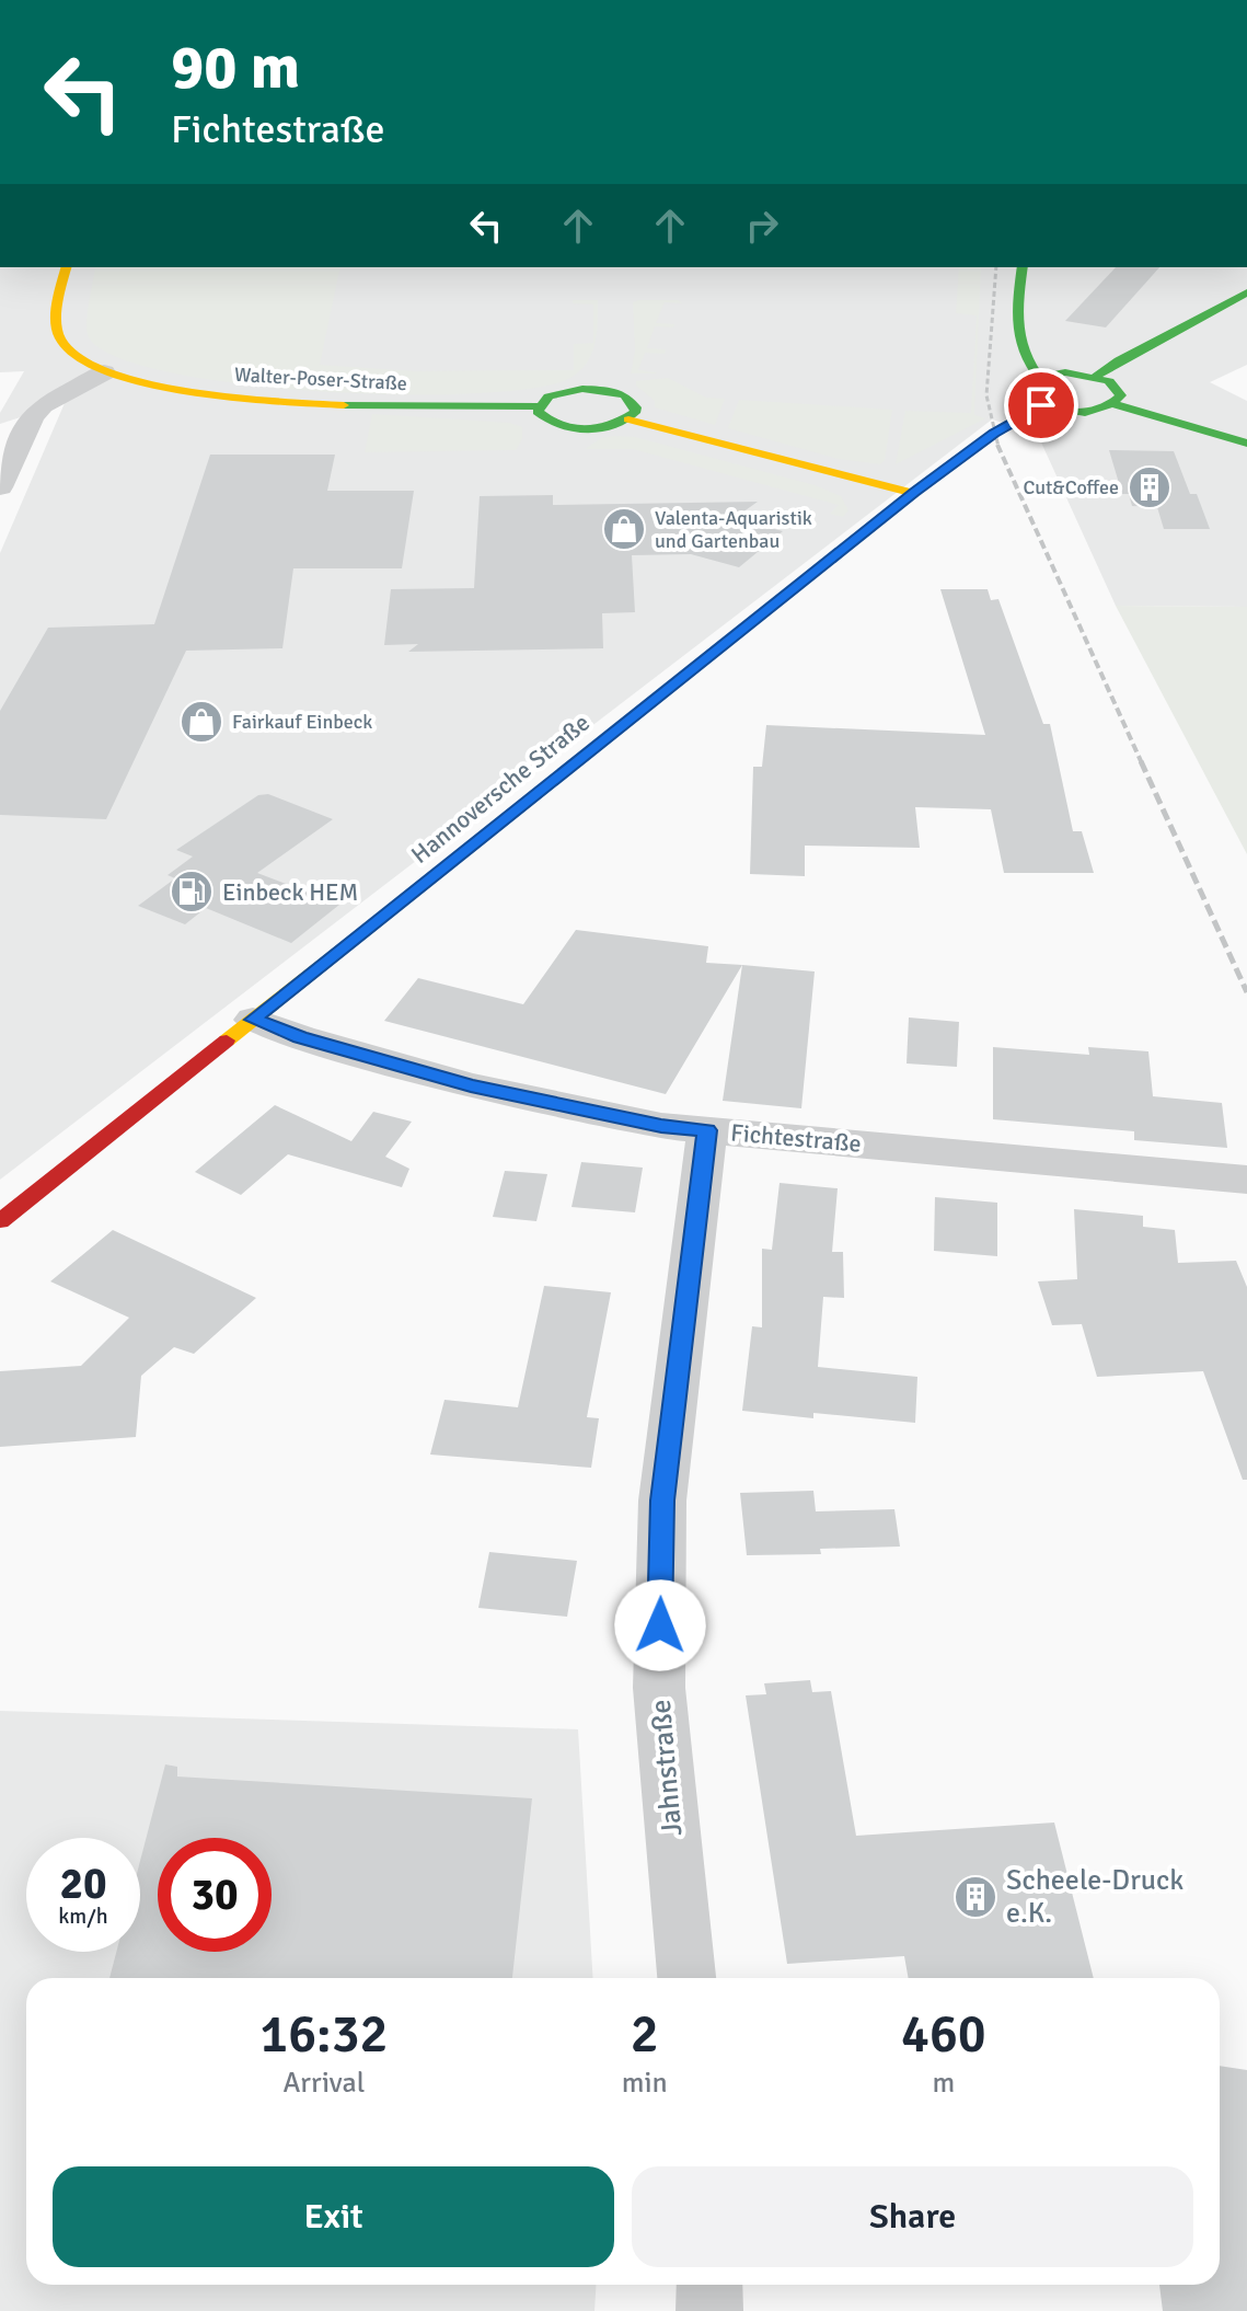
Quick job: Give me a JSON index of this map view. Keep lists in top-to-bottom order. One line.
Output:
{"streets":{"main road":["Walter-Poser-Straße","Hannoversche Straße"],"street":["Fichtestraße","Jahnstraße"]},"crossings":[["Hannoversche Straße","Fichtestraße"],["Fichtestraße","Jahnstraße"]],"places":{"building":["Cut&Coffee","Scheele-Druck e.K."],"shop":["Valenta-Aquaristik und Gartenbau","Fairkauf Einbeck"],"fuel station":["Einbeck HEM"]},"page":{"turn":["90 m","Fichtestraße"],"speed":"20 km/h","limit":"30","eta":["16:32","Arrival","2","min","460","m"],"buttons":["Exit","Share"]}}
